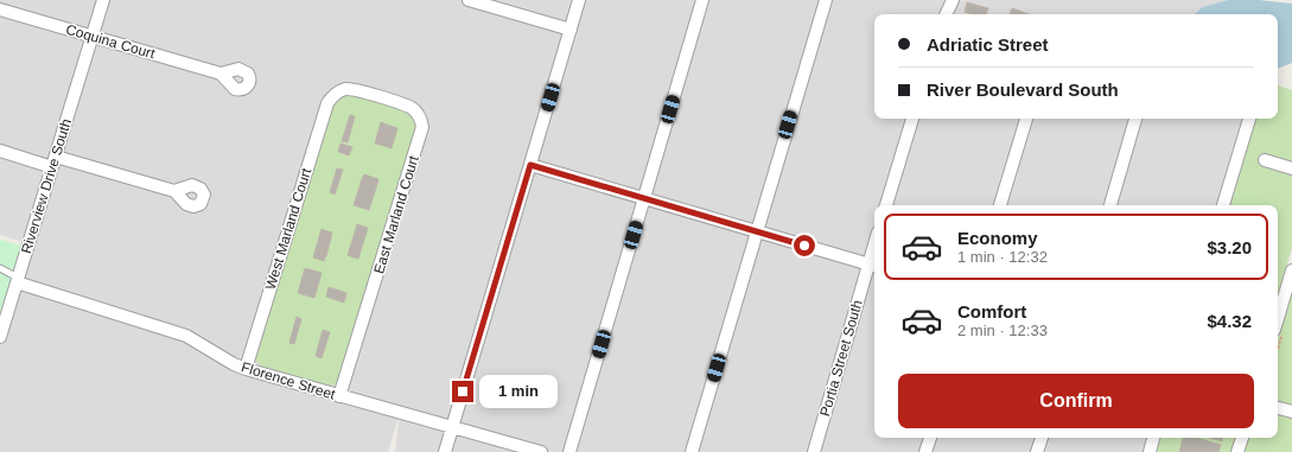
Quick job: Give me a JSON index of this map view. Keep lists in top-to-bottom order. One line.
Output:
{"streets":{"street":["Coquina Court","Riverview Drive South","East Marland Court","West Marland Court","Portia Street South","Florence Street"]},"crossings":[["Coquina Court","Riverview Drive South"],["Riverview Drive South","Florence Street"],["East Marland Court","West Marland Court"],["East Marland Court","Florence Street"],["West Marland Court","Florence Street"]],"page":{"banner":["Adriatic Street","River Boulevard South"],"list":[{"name":"Economy","note":"1 min · 12:32","value":"$3.20"},{"name":"Comfort","note":"2 min · 12:33","value":"$4.32"}],"buttons":"Confirm","bubble":"1 min"}}
